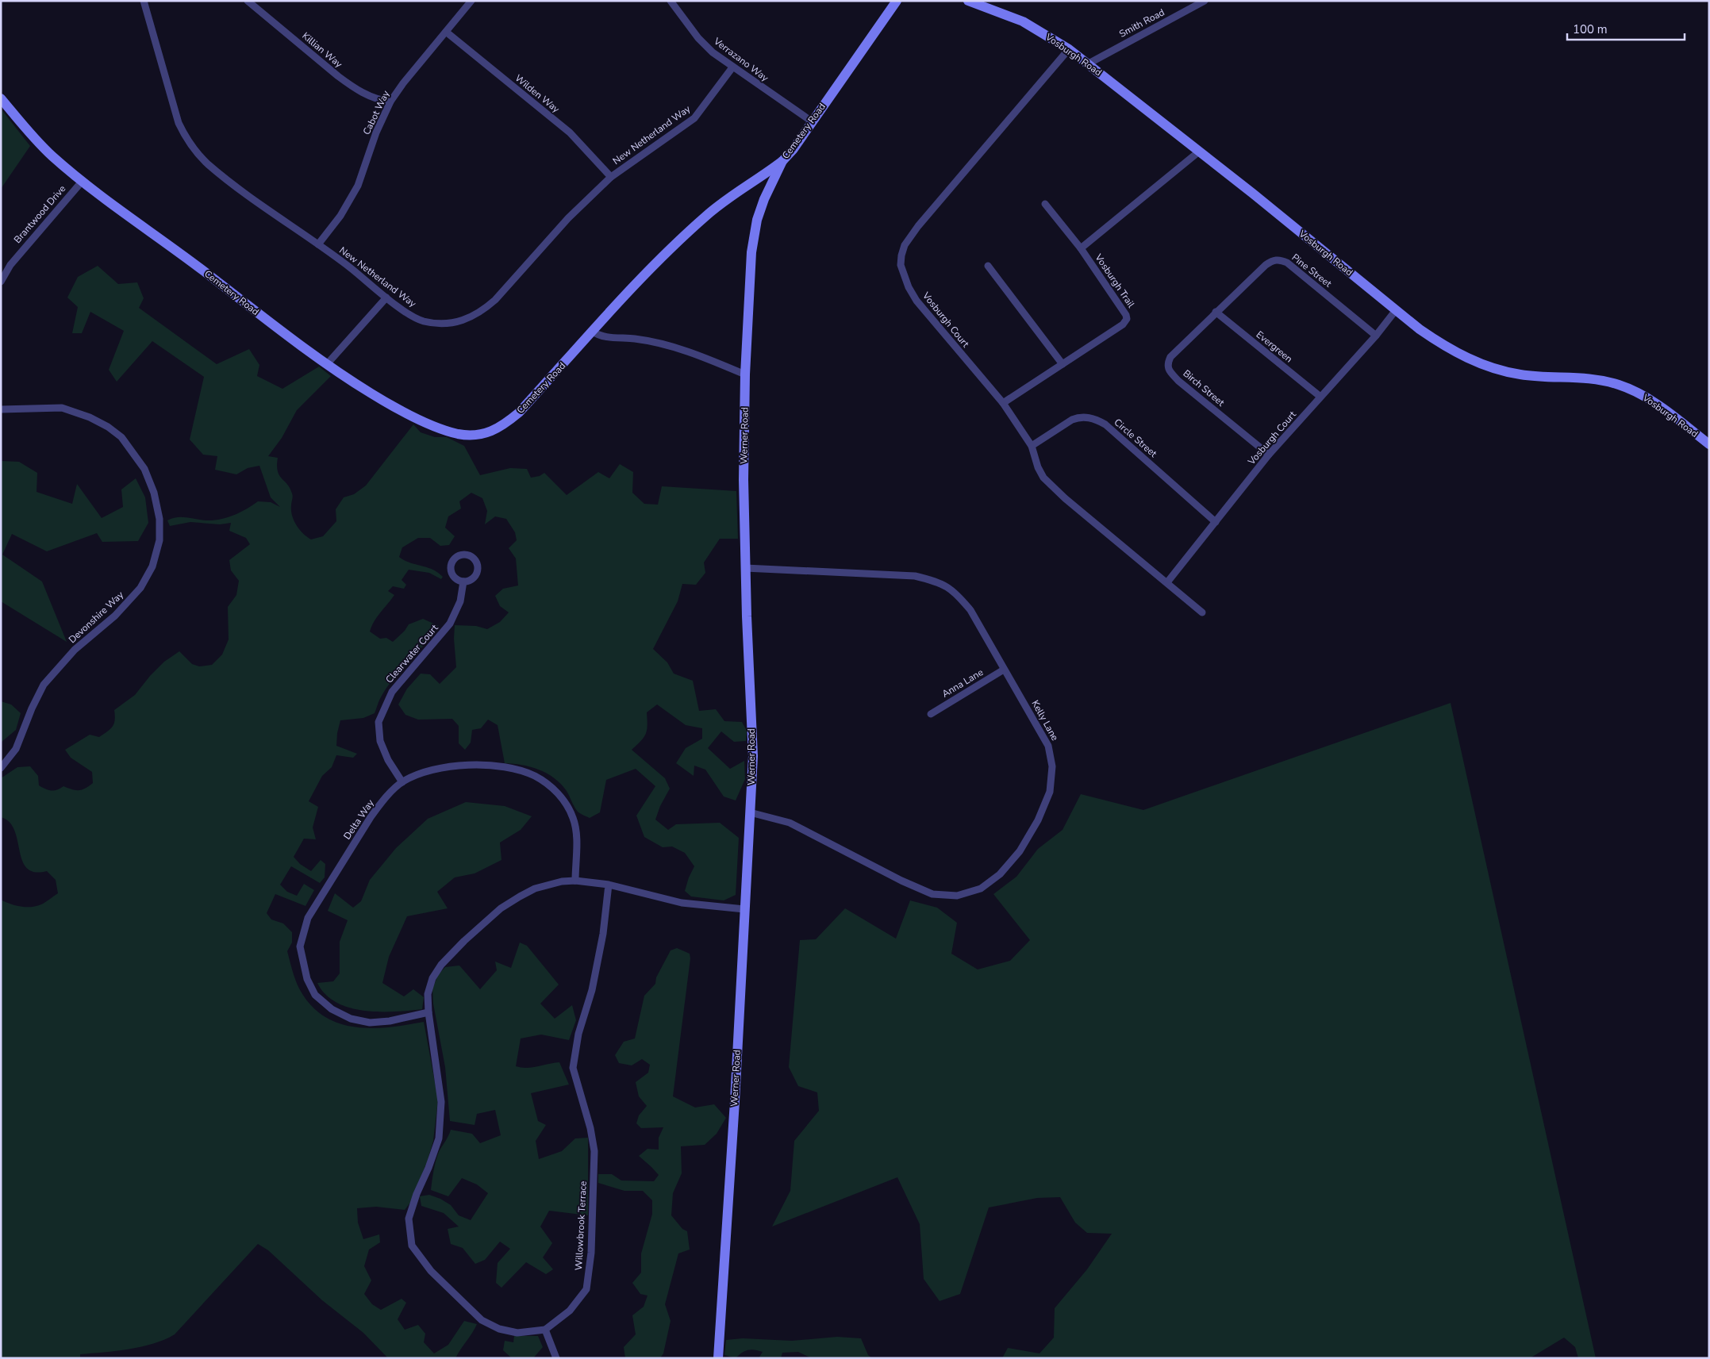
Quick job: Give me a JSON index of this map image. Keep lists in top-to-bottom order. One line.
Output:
{"streets":{"street":["Smith Road","Killian Way","Vosburgh Road","Verrazano Way","Wilden Way","Cabot Way","Cemetery Road","New Netherland Way","Brantwood Drive","Pine Street","Vosburgh Trail","Vosburgh Court","Evergreen","Birch Street","Werner Road","Circle Street","Devonshire Way","Clearwater Court","Anna Lane","Kelly Lane","Delta Way","Willowbrook Terrace"]},"crossings":[["Smith Road","Vosburgh Road"],["Killian Way","Cabot Way"],["Vosburgh Road","Vosburgh Court"],["Verrazano Way","Cemetery Road"],["Verrazano Way","New Netherland Way"],["Wilden Way","Cabot Way"],["Wilden Way","New Netherland Way"],["Cabot Way","New Netherland Way"],["Cemetery Road","Brantwood Drive"],["Cemetery Road","Werner Road"],["Pine Street","Vosburgh Court"],["Pine Street","Evergreen"],["Pine Street","Birch Street"],["Vosburgh Trail","Vosburgh Court"],["Vosburgh Court","Evergreen"],["Vosburgh Court","Birch Street"],["Vosburgh Court","Circle Street"],["Evergreen","Birch Street"],["Werner Road","Kelly Lane"],["Clearwater Court","Delta Way"],["Anna Lane","Kelly Lane"]],"scale_bar":"100 m"}
